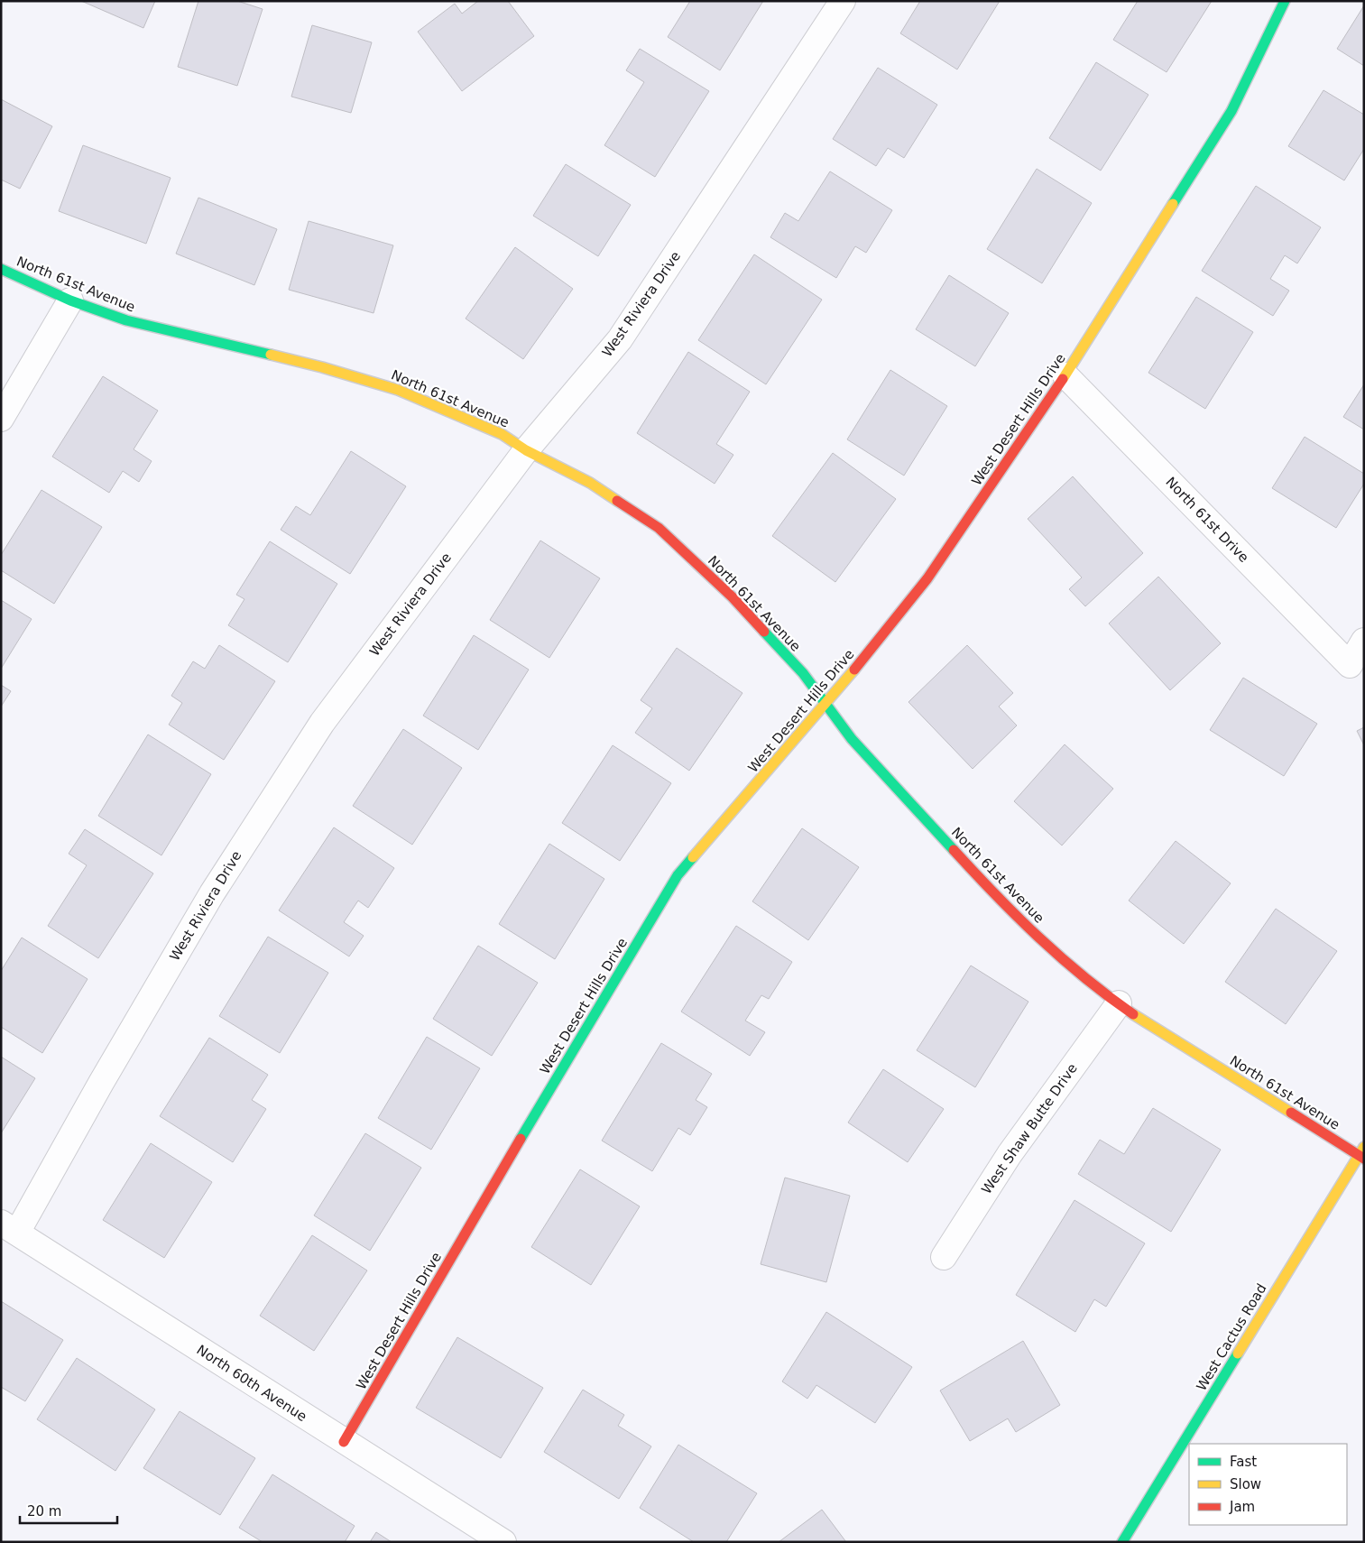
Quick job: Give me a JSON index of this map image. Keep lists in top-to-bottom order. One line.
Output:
{"streets":{"street":["North 61st Avenue","West Riviera Drive","West Desert Hills Drive","North 61st Drive","West Shaw Butte Drive","West Cactus Road","North 60th Avenue"]},"crossings":[["North 61st Avenue","West Riviera Drive"],["North 61st Avenue","West Desert Hills Drive"],["North 61st Avenue","West Shaw Butte Drive"],["North 61st Avenue","West Cactus Road"],["West Riviera Drive","North 60th Avenue"],["West Desert Hills Drive","North 61st Drive"],["West Desert Hills Drive","North 60th Avenue"]],"legend":["Fast","Slow","Jam"],"scale_bar":"20 m"}
